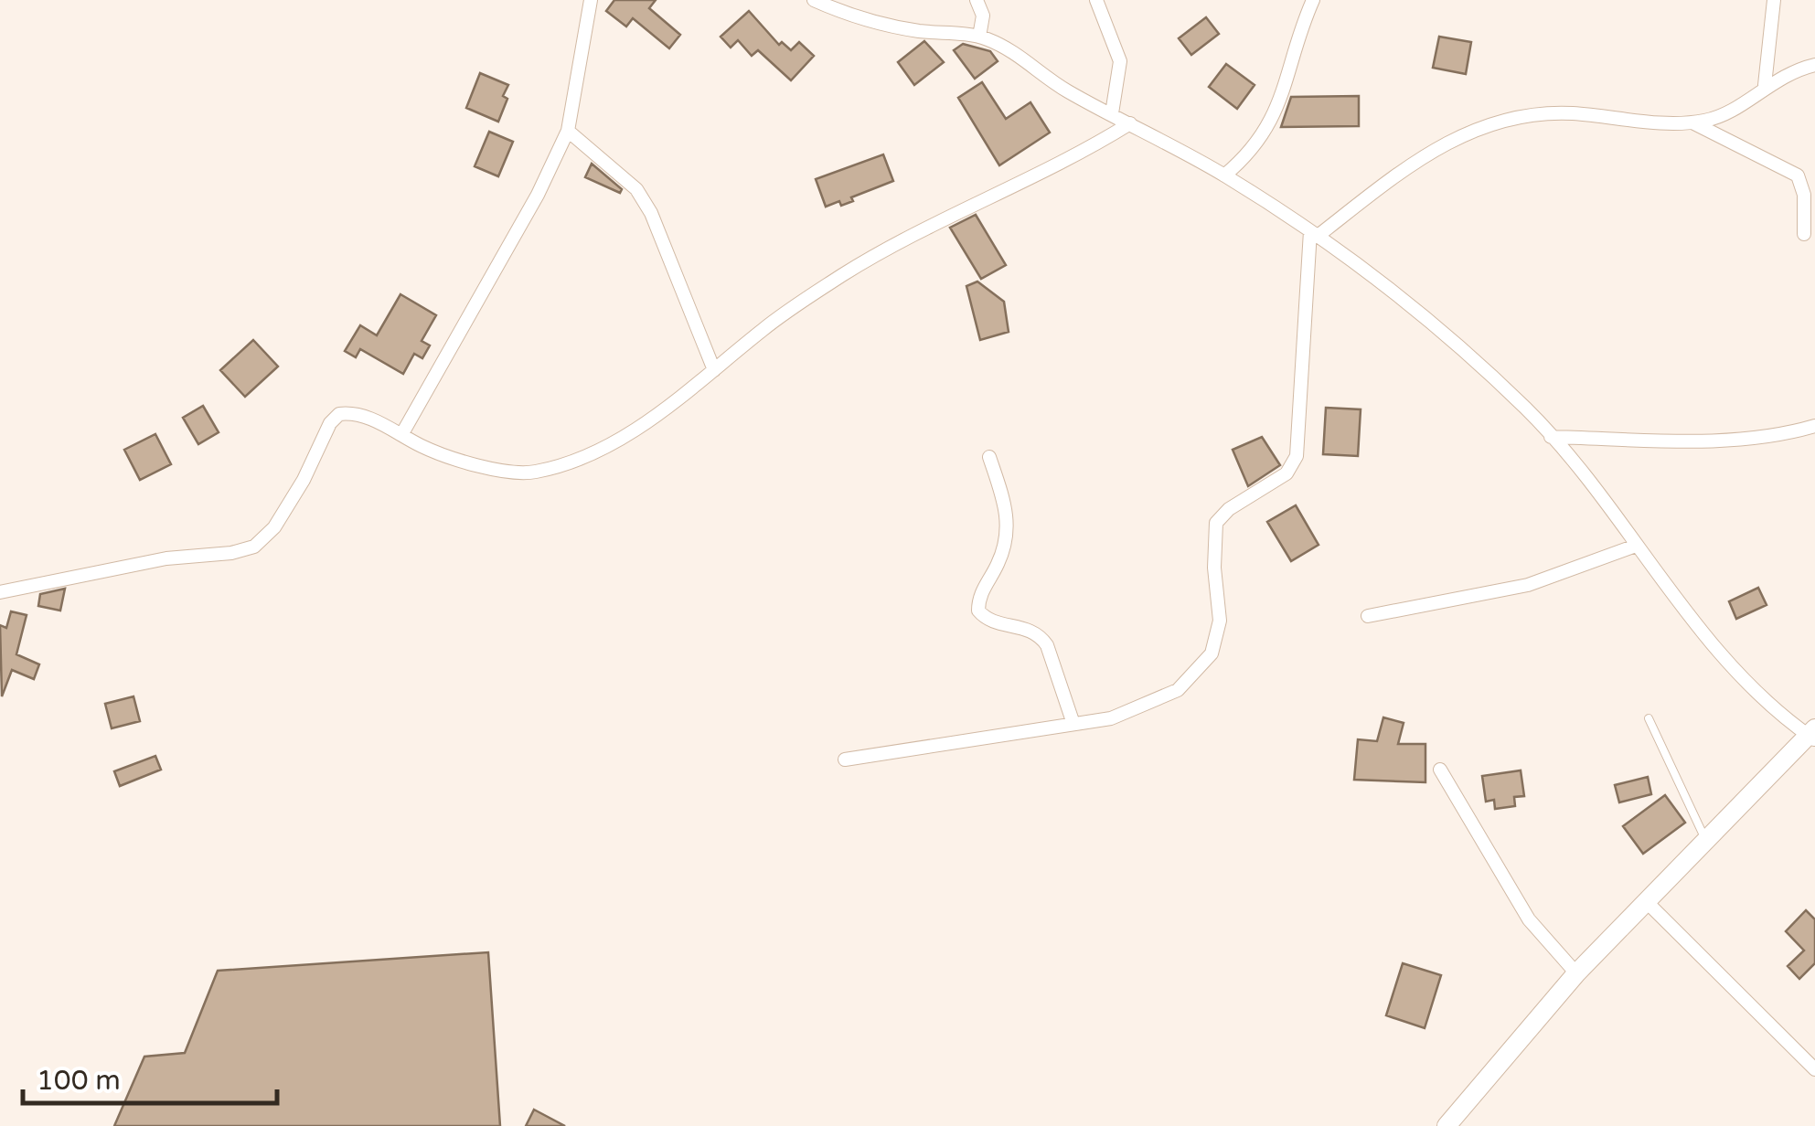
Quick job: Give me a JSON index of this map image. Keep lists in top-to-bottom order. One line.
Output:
{"scale_bar":"100 m"}
